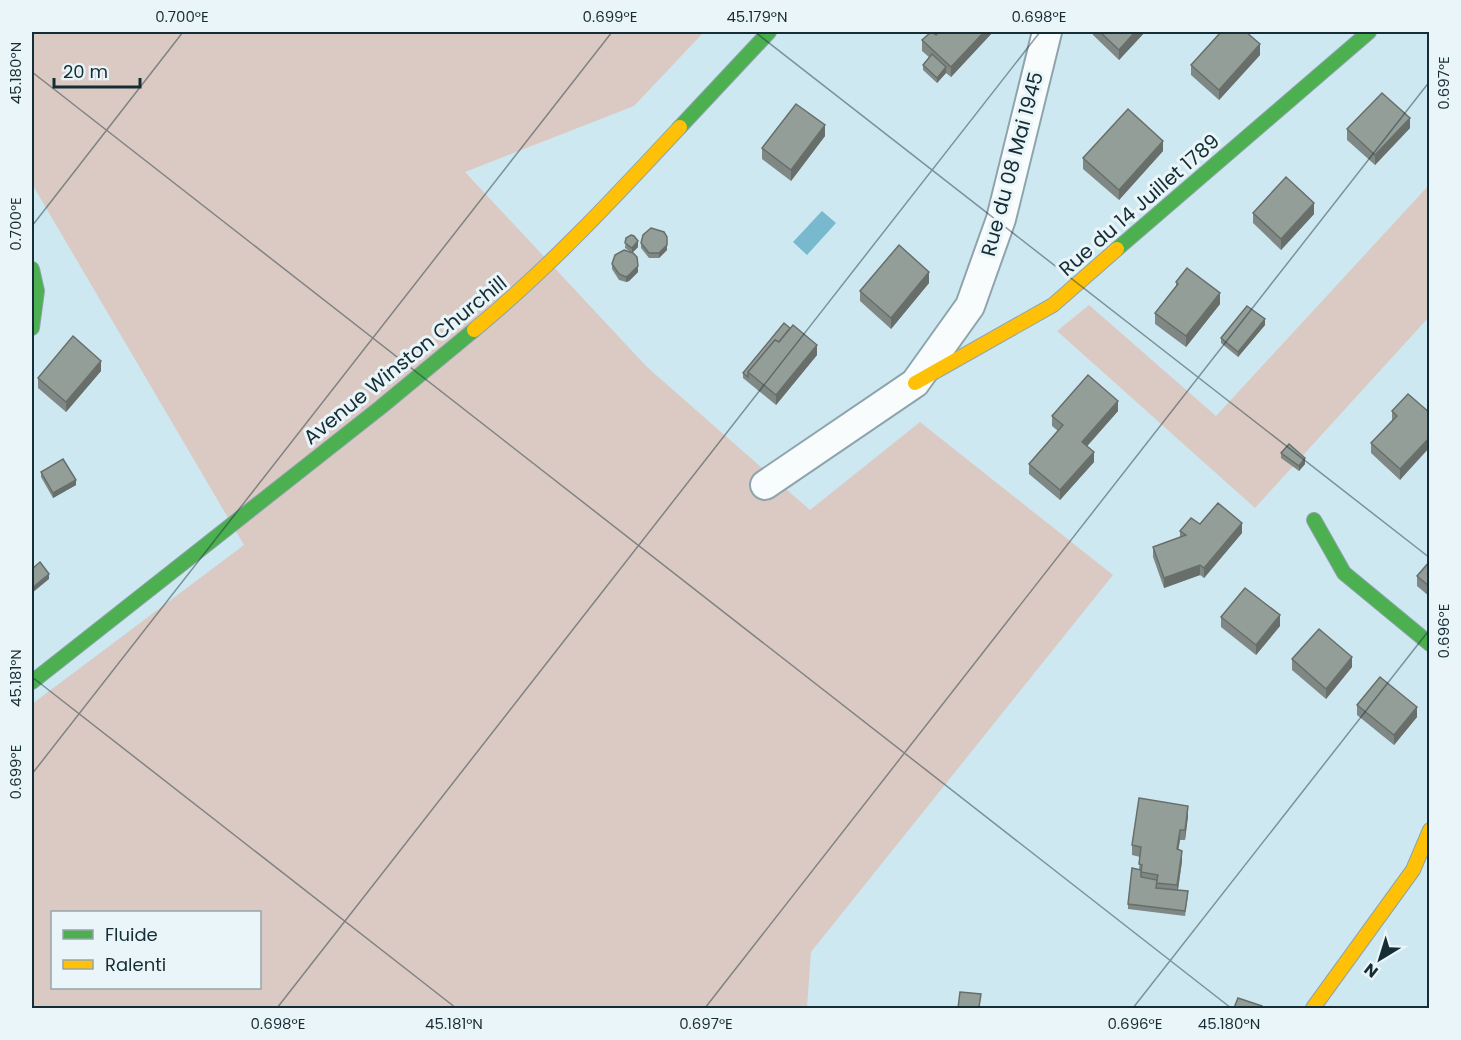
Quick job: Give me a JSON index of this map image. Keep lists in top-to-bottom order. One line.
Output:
{"streets":{"street":["Rue du 08 Mai 1945","Rue du 14 Juillet 1789","Avenue Winston Churchill"]},"crossings":[["Rue du 08 Mai 1945","Rue du 14 Juillet 1789"]],"legend":["Fluide","Ralenti"],"scale_bar":"20 m","north":"bottom left","coordinates":["0.700°E","0.699°E","45.179°N","0.698°E","45.180°N","0.697°E","0.696°E","45.181°N"]}
